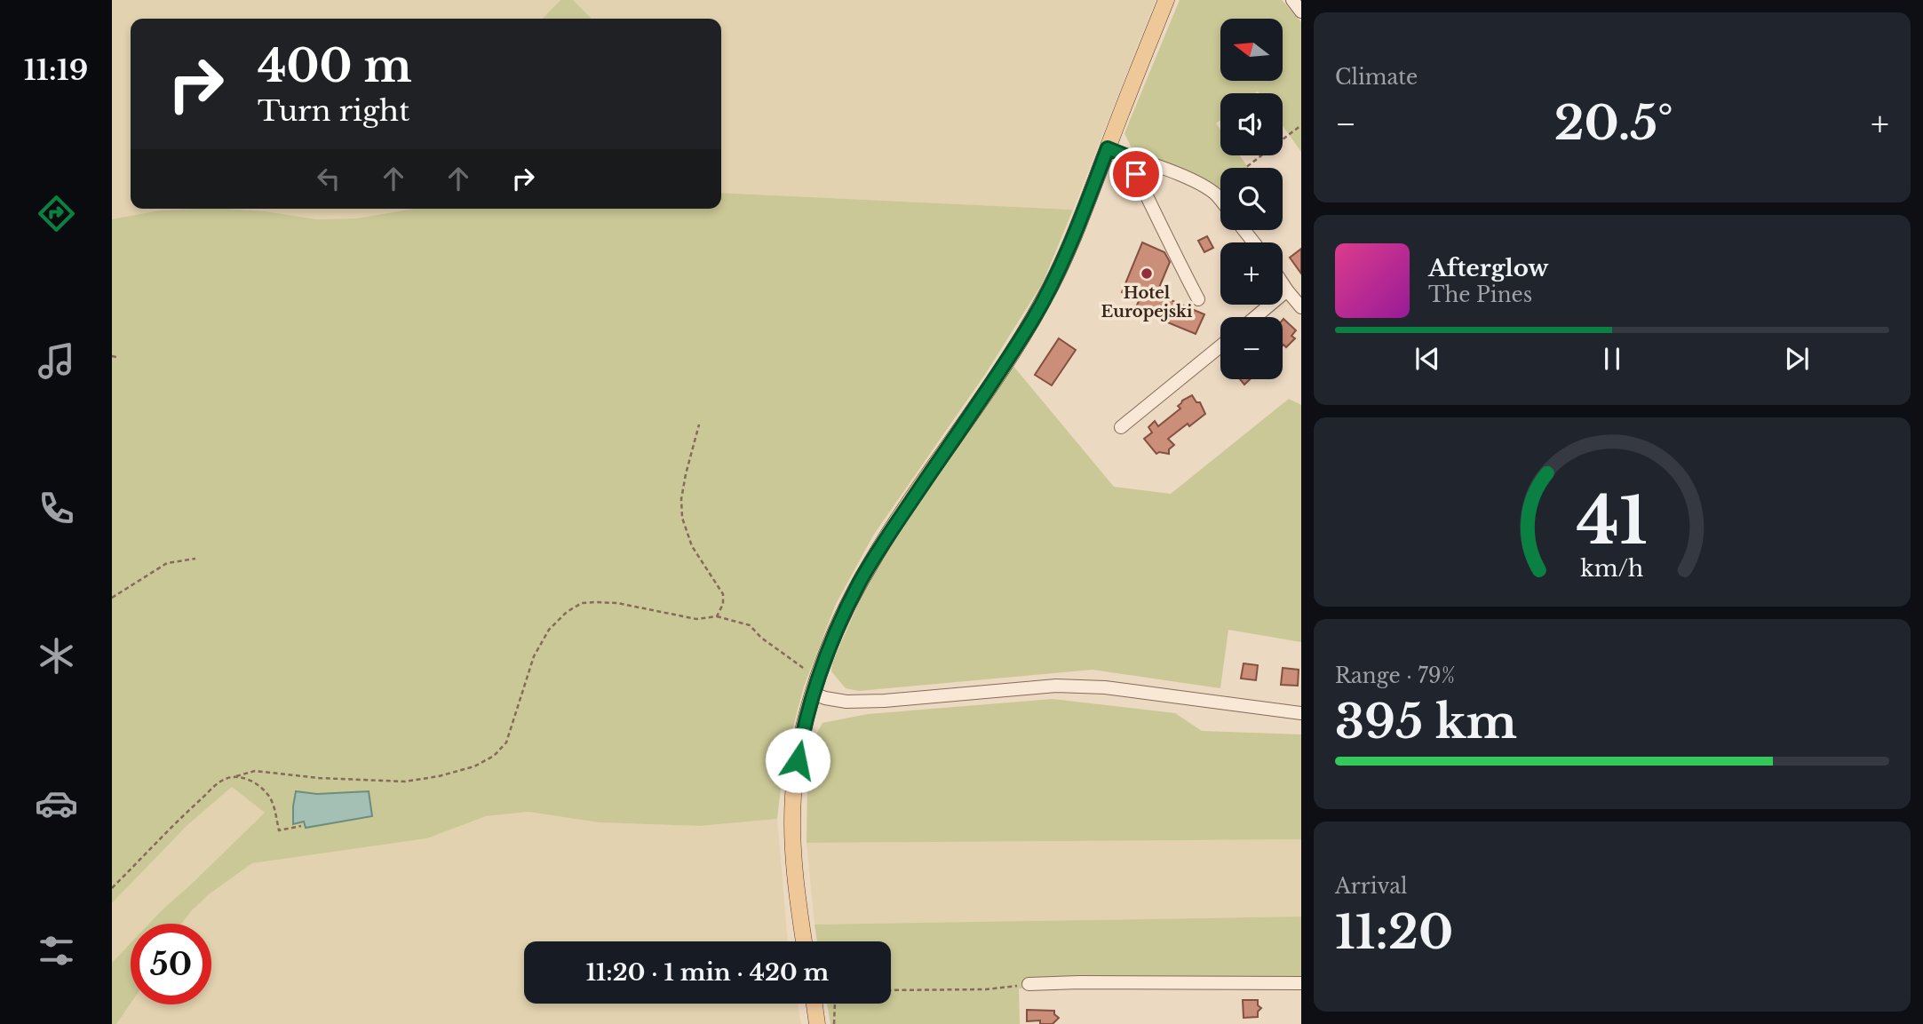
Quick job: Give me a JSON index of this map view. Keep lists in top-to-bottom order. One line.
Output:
{"places":["Hotel Europejski"],"north":"left","page":{"tabs":"11:19","tile":["Climate",["Range · 79%","395 km"],["Arrival","11:20"]],"map_buttons":["+","−"],"turn":["400 m","Turn right"],"heat":["−","20.5°","+"],"song":["Afterglow","The Pines"],"limit":"50","trip":"11:20 · 1 min · 420 m","gauge":["41","km/h"]}}
